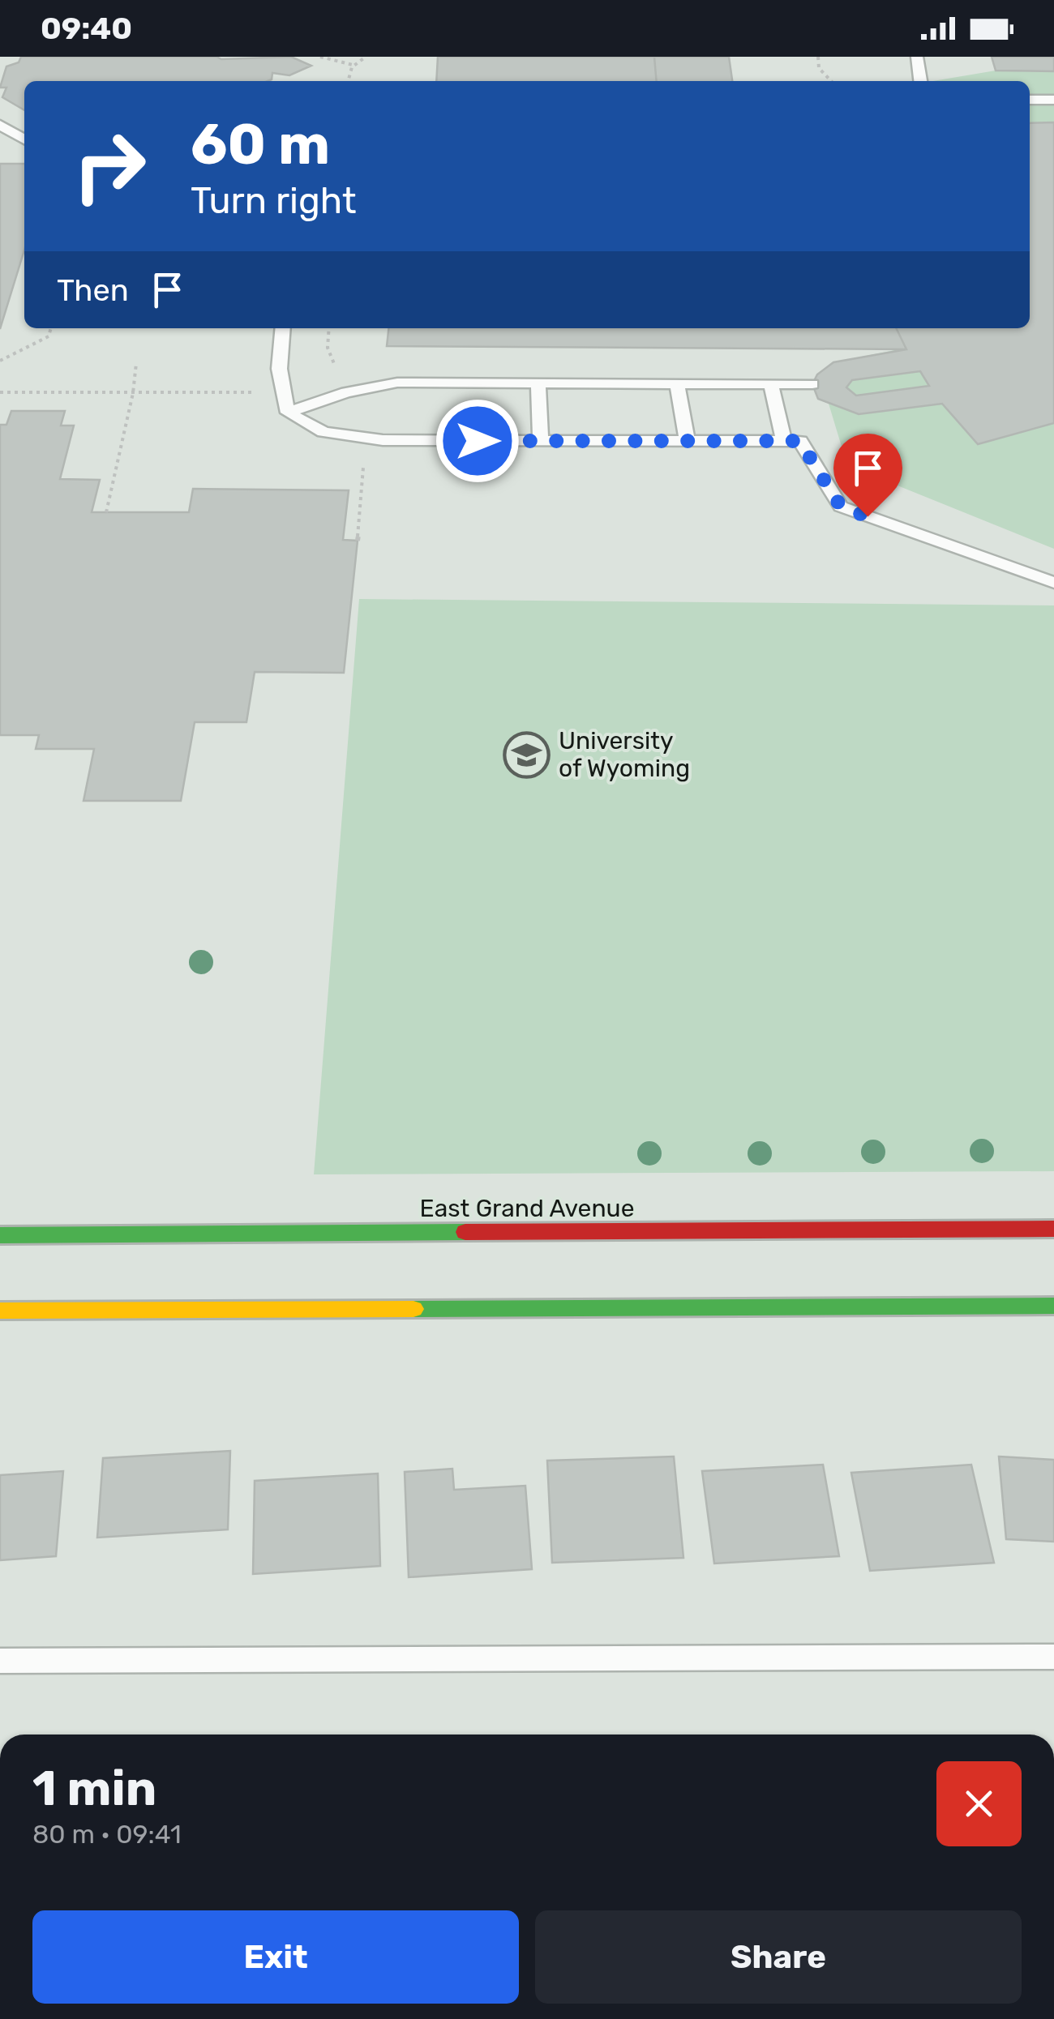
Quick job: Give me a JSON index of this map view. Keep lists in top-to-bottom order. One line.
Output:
{"streets":{"main road":["East Grand Avenue"]},"places":{"school or university":["University of Wyoming"]},"page":{"status":"09:40","turn":["60 m","Turn right"],"then":"Then","heading":["1 min","80 m · 09:41"],"buttons":["Exit","Share"]}}
